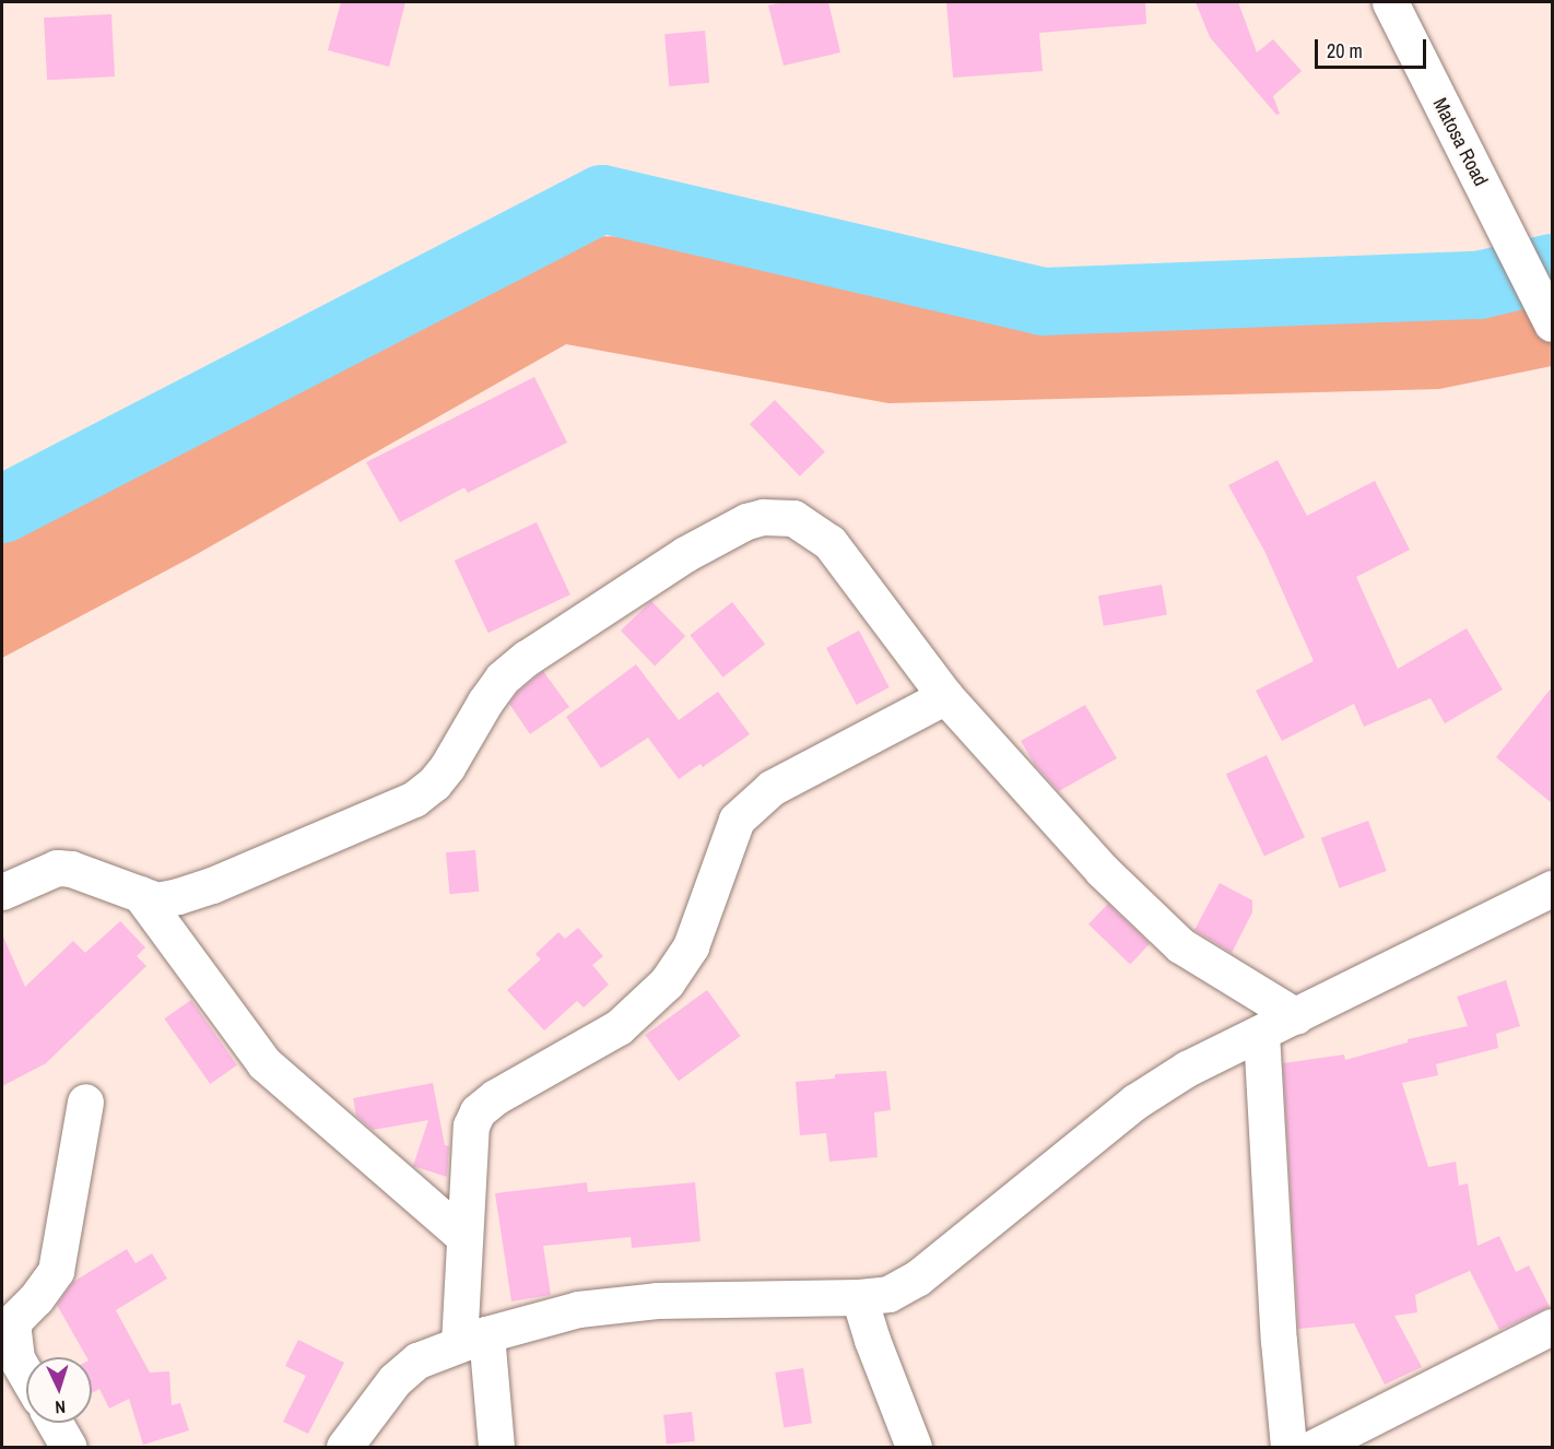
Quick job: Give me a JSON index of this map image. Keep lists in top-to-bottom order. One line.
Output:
{"streets":{"street":["Matosa Road"]},"scale_bar":"20 m","north":"bottom"}
